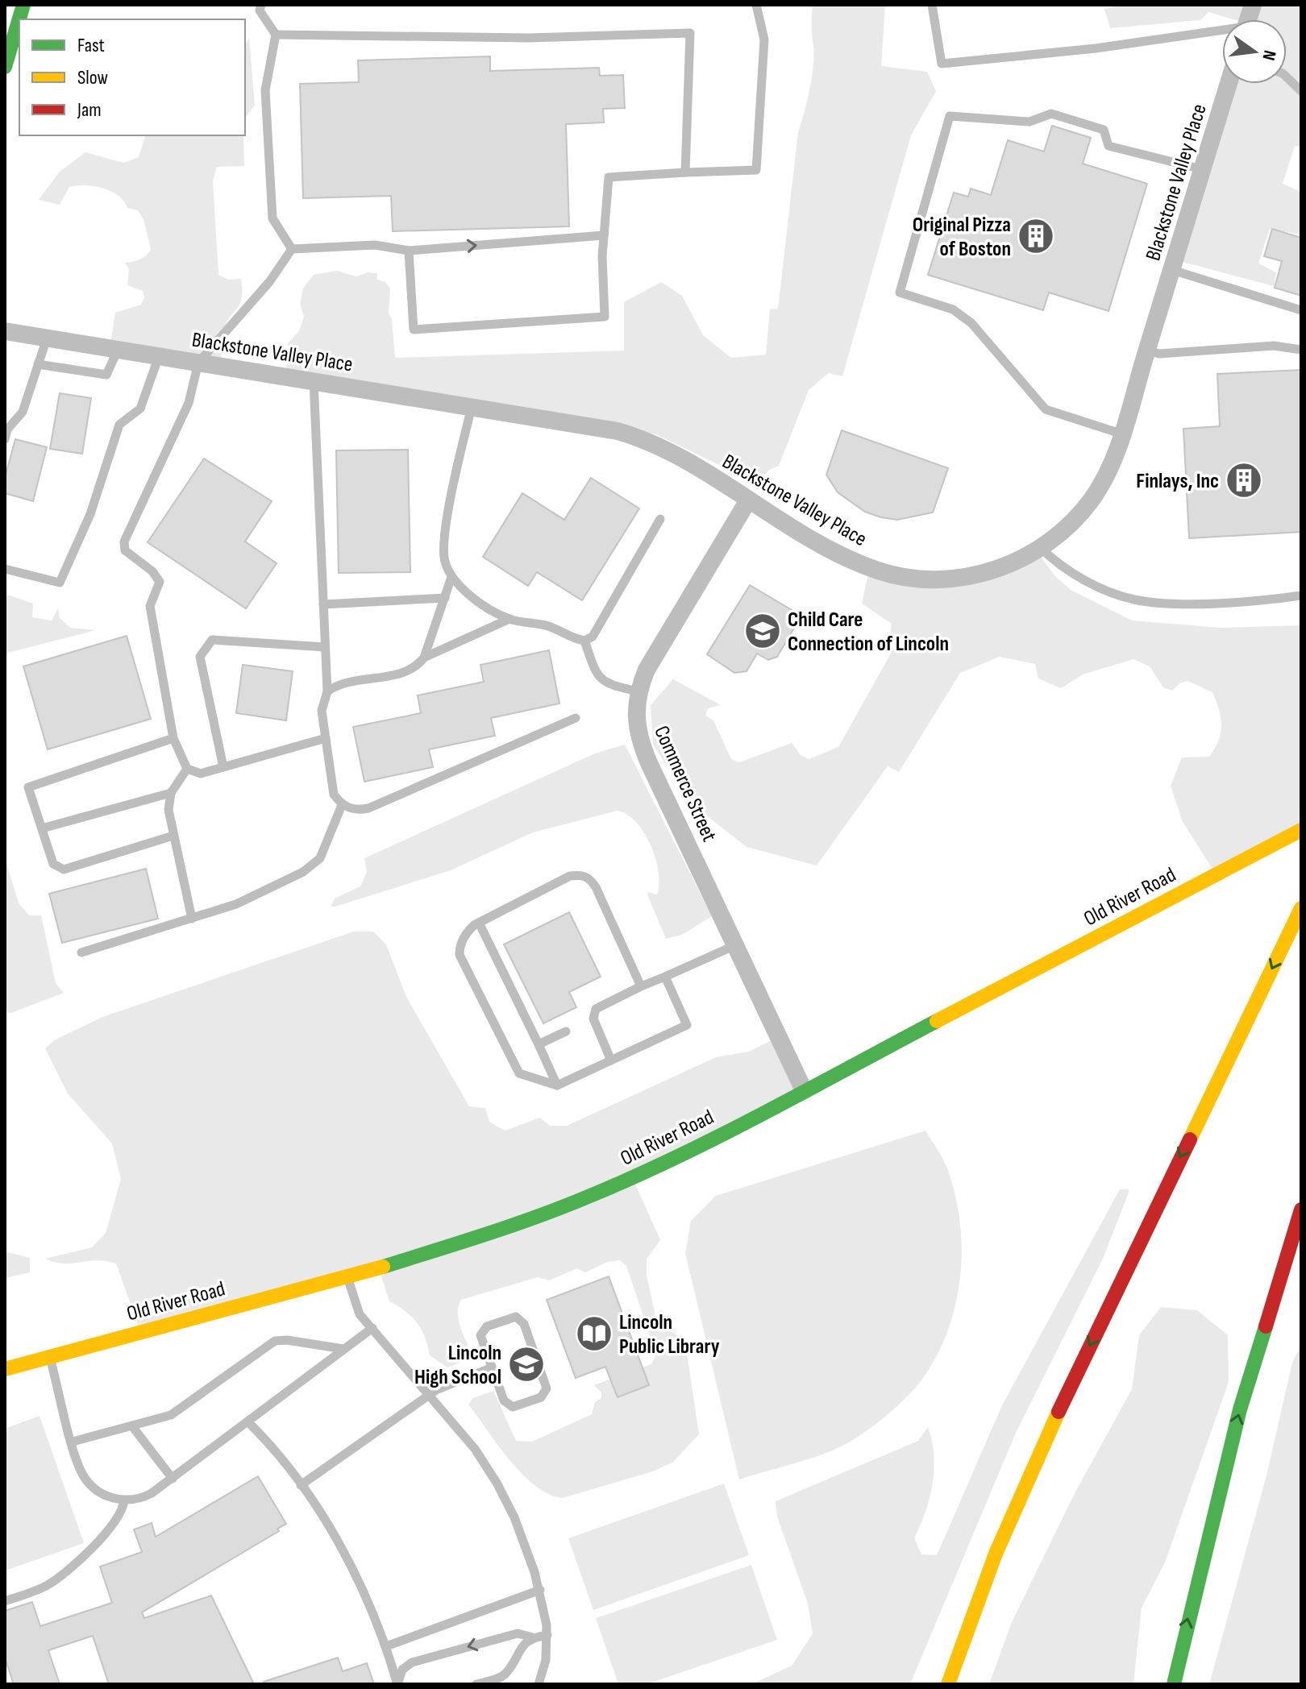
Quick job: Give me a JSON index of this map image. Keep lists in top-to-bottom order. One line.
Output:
{"streets":{"main road":["Old River Road"],"street":["Blackstone Valley Place","Commerce Street"]},"crossings":[["Blackstone Valley Place","Commerce Street"],["Commerce Street","Old River Road"]],"places":{"building":["Original Pizza of Boston","Finlays, Inc"],"school or university":["Child Care Connection of Lincoln","Lincoln High School"],"library":["Lincoln Public Library"]},"legend":["Fast","Slow","Jam"],"north":"right"}
